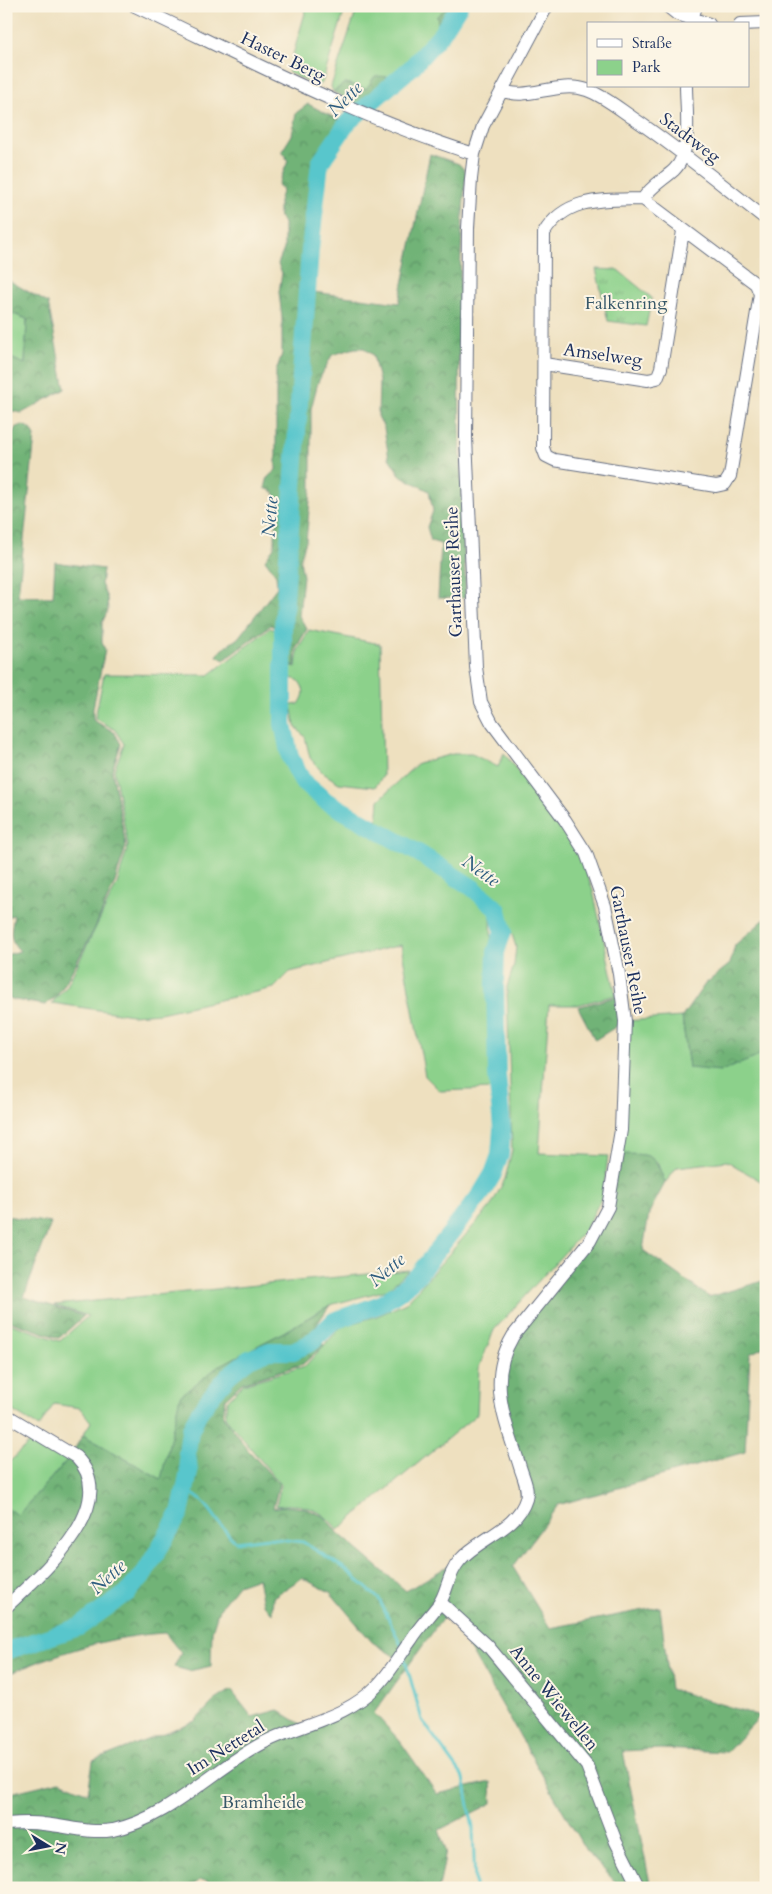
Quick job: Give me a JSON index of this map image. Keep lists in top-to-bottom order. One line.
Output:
{"streets":{"street":["Haster Berg","Stadtweg","Amselweg","Garthauser Reihe","Anne Wiewellen","Im Nettetal"]},"crossings":[["Haster Berg","Garthauser Reihe"],["Stadtweg","Garthauser Reihe"],["Garthauser Reihe","Anne Wiewellen"],["Garthauser Reihe","Im Nettetal"]],"water":["Nette"],"parks":["Falkenring","Bramheide"],"legend":["Straße","Park"],"north":"right"}
